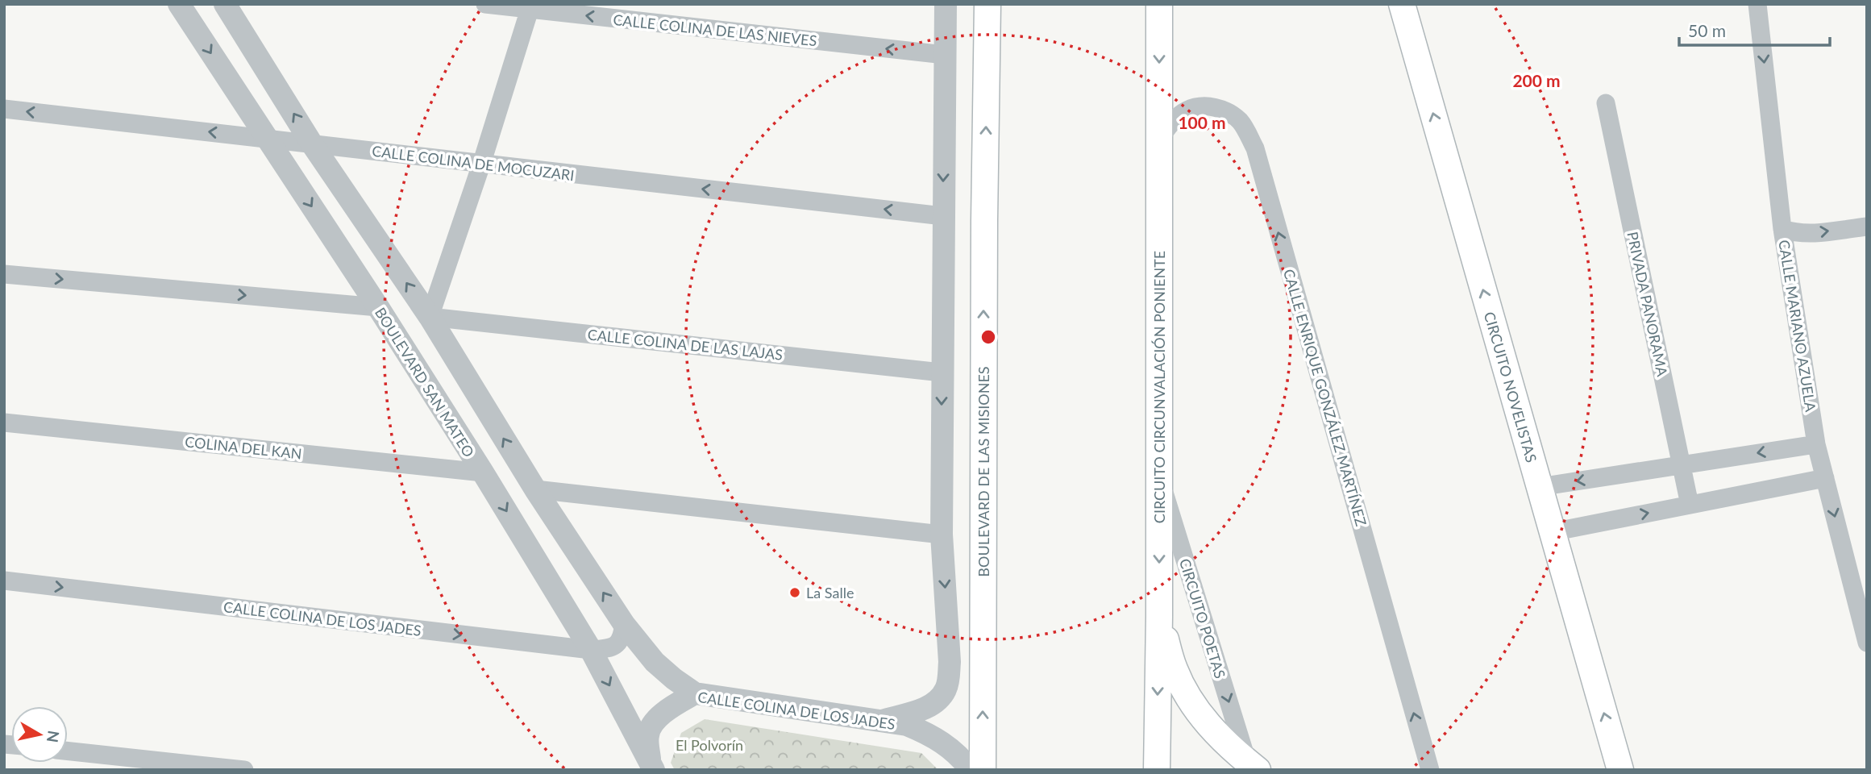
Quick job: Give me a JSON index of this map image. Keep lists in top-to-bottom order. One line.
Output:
{"streets":{"main road":["CIRCUITO CIRCUNVALACIÓN PONIENTE","CIRCUITO NOVELISTAS","BOULEVARD DE LAS MISIONES","CIRCUITO POETAS"],"street":["CALLE COLINA DE LAS NIEVES","CALLE COLINA DE MOCUZARI","PRIVADA PANORAMA","CALLE MARIANO AZUELA","CALLE COLINA DE LAS LAJAS","BOULEVARD SAN MATEO","CALLE ENRIQUE GONZÁLEZ MARTÍNEZ","COLINA DEL KAN","CALLE COLINA DE LOS JADES"]},"crossings":[["CALLE COLINA DE MOCUZARI","BOULEVARD SAN MATEO"],["BOULEVARD SAN MATEO","COLINA DEL KAN"],["BOULEVARD SAN MATEO","CALLE COLINA DE LOS JADES"],["CIRCUITO CIRCUNVALACIÓN PONIENTE","CALLE ENRIQUE GONZÁLEZ MARTÍNEZ"],["CIRCUITO CIRCUNVALACIÓN PONIENTE","CIRCUITO POETAS"]],"one_way":["CALLE COLINA DE LAS NIEVES","CALLE MARIANO AZUELA","CIRCUITO CIRCUNVALACIÓN PONIENTE","CIRCUITO NOVELISTAS","CALLE ENRIQUE GONZÁLEZ MARTÍNEZ","BOULEVARD DE LAS MISIONES","CIRCUITO POETAS"],"parks":["El Polvorín"],"places":["La Salle"],"scale_bar":"50 m","north":"right","rings":["200 m","100 m"]}
